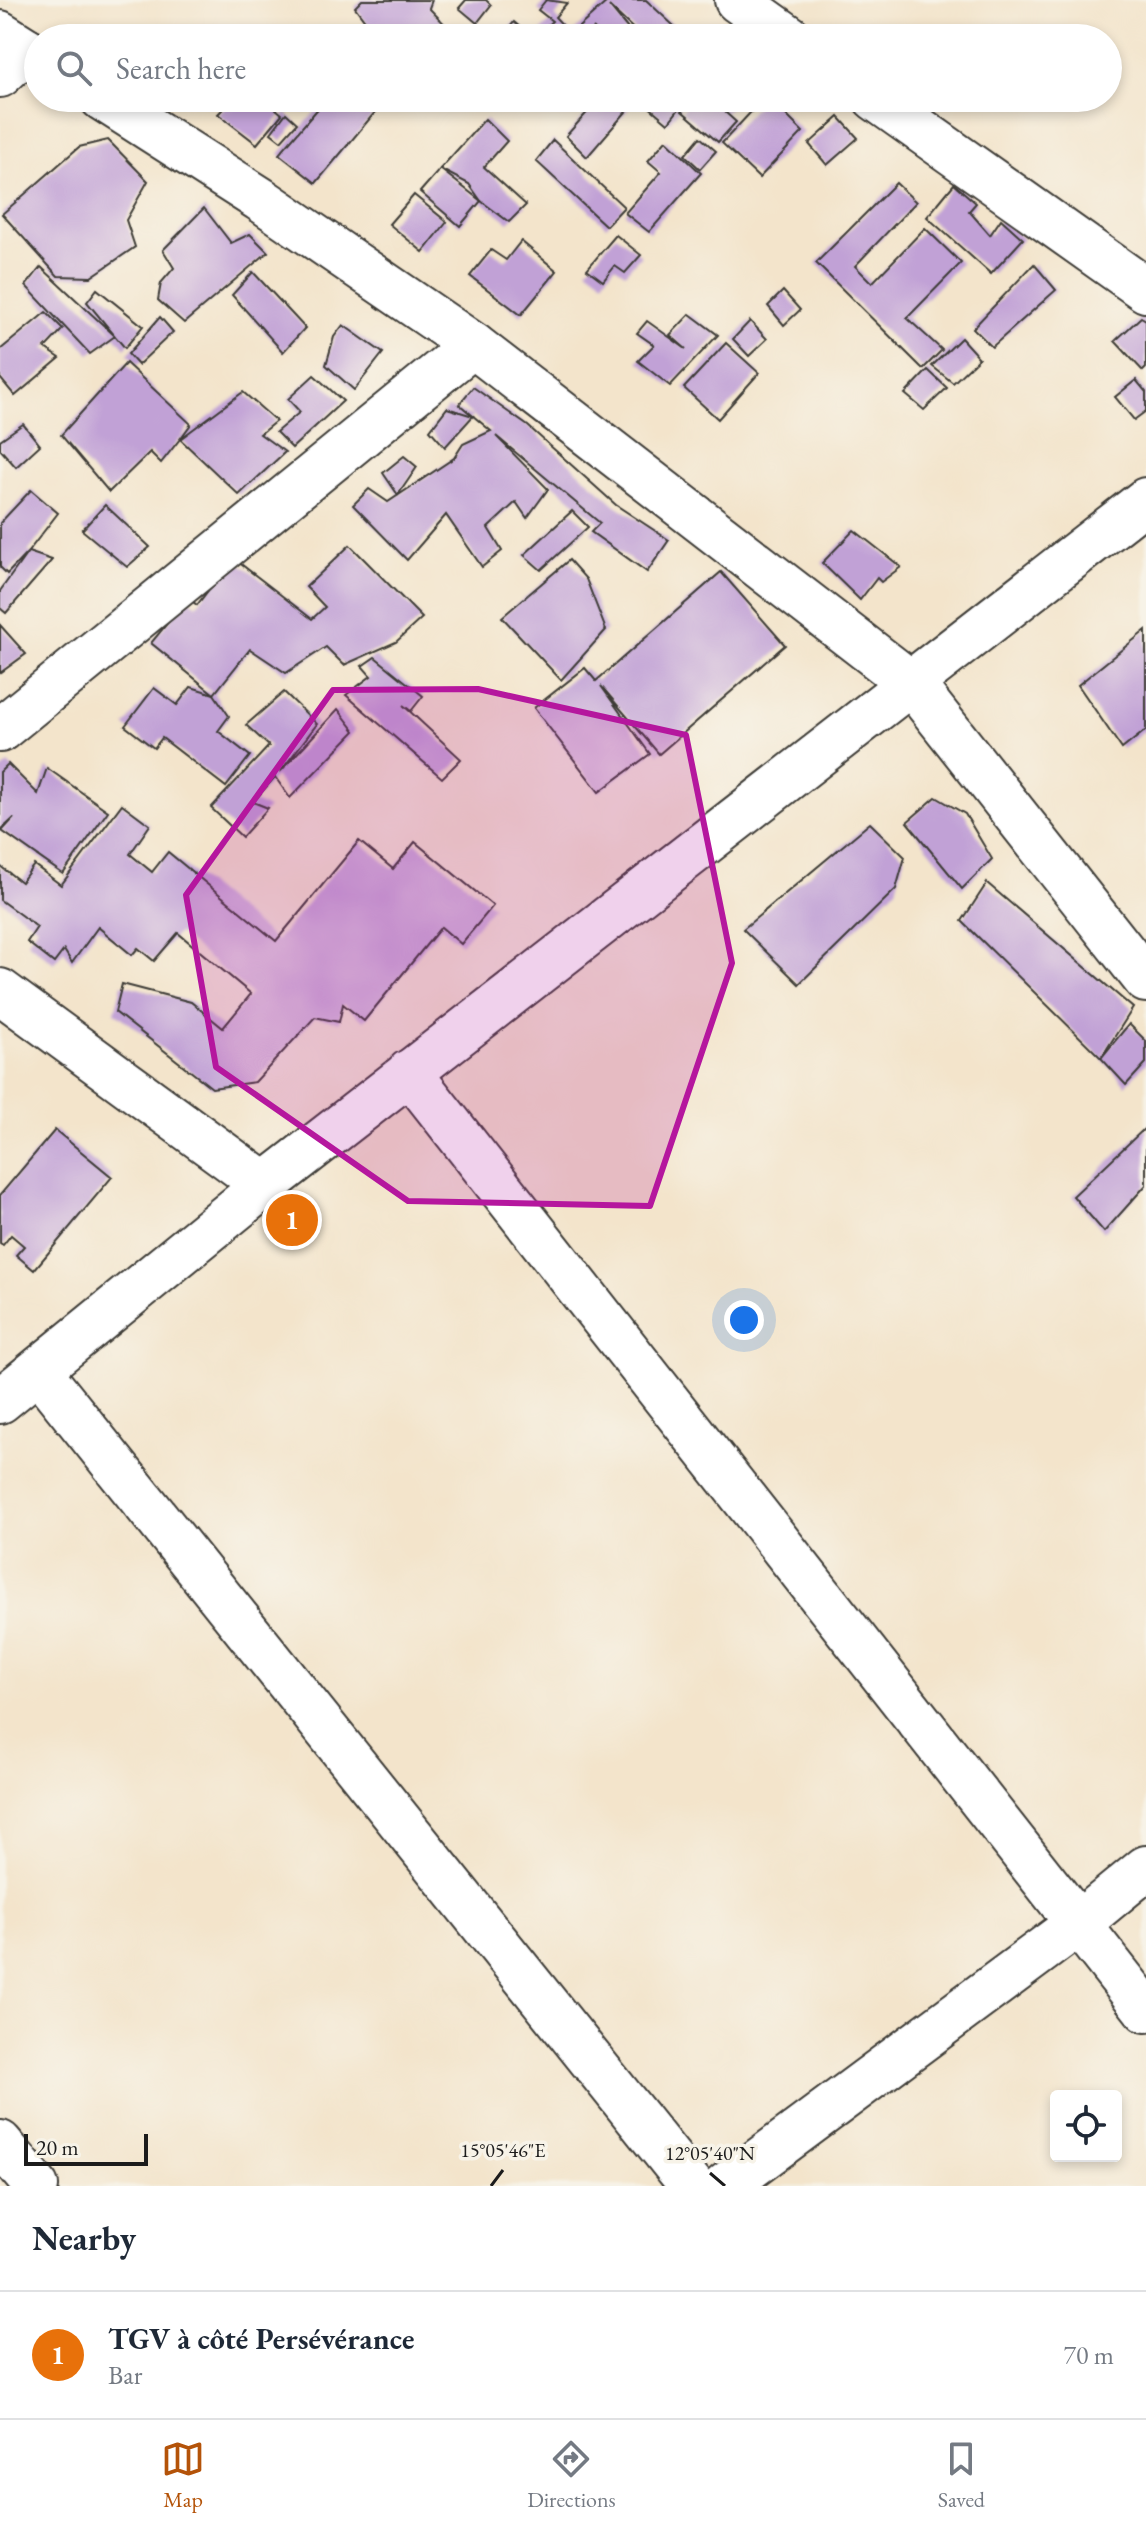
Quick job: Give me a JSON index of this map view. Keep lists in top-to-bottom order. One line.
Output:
{"scale_bar":"20 m","page":{"search":"Search here","pins":"1","scale":"20 m","heading":"Nearby","list":[{"mark":"1","name":"TGV à côté Persévérance","note":"Bar","value":"70 m"}],"nav":["Map","Directions","Saved"]},"coordinates":["15°05'46\"E","12°05'40\"N"]}
